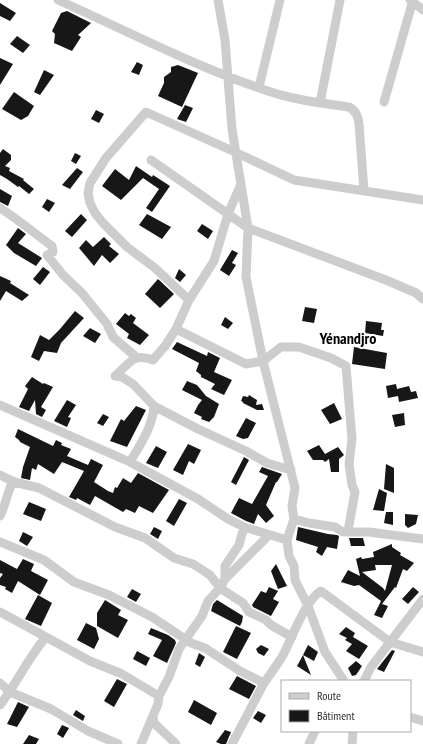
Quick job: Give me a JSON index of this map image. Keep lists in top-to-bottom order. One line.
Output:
{"districts":["Yénandjro"],"legend":["Route","Bâtiment"]}
